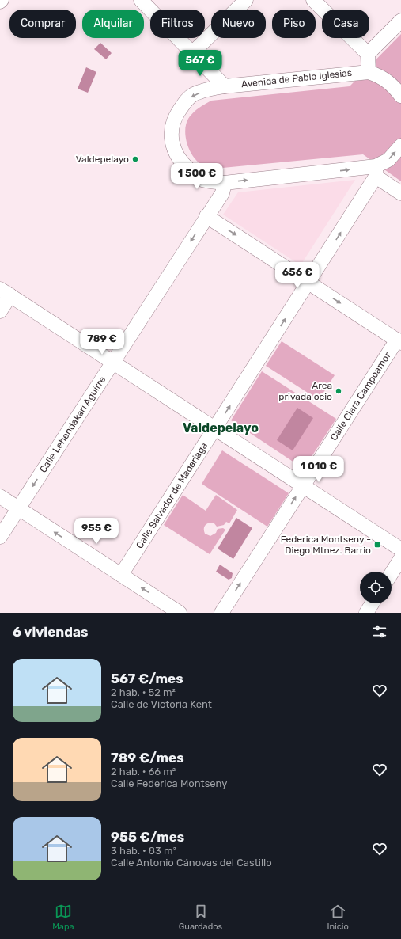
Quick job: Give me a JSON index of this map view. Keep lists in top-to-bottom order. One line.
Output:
{"streets":{"street":["Avenida de Pablo Iglesias","Calle Clara Campoamor","Calle Lehendakari Aguirre","Calle Salvador de Madariaga"]},"crossings":[["Avenida de Pablo Iglesias","Calle Lehendakari Aguirre"],["Avenida de Pablo Iglesias","Calle Salvador de Madariaga"]],"one_way":["Calle Clara Campoamor","Calle Lehendakari Aguirre","Calle Salvador de Madariaga"],"districts":["Valdepelayo"],"places":{"other":["Valdepelayo","Area privada ocio"],"transit":["Federica Montseny - Diego Mtnez. Barrio"]},"page":{"chip":["Comprar","Alquilar","Filtros","Nuevo","Piso","Casa"],"price":["567 €","1 500 €","656 €","789 €","1 010 €","955 €"],"heading":"6 viviendas","list":[{"name":"567 €/mes","note":"2 hab. · 52 m² · Calle de Victoria Kent"},{"name":"789 €/mes","note":"2 hab. · 66 m² · Calle Federica Montseny"},{"name":"955 €/mes","note":"3 hab. · 83 m² · Calle Antonio Cánovas del Castillo"}],"tabs":["Mapa","Guardados","Inicio"]}}
